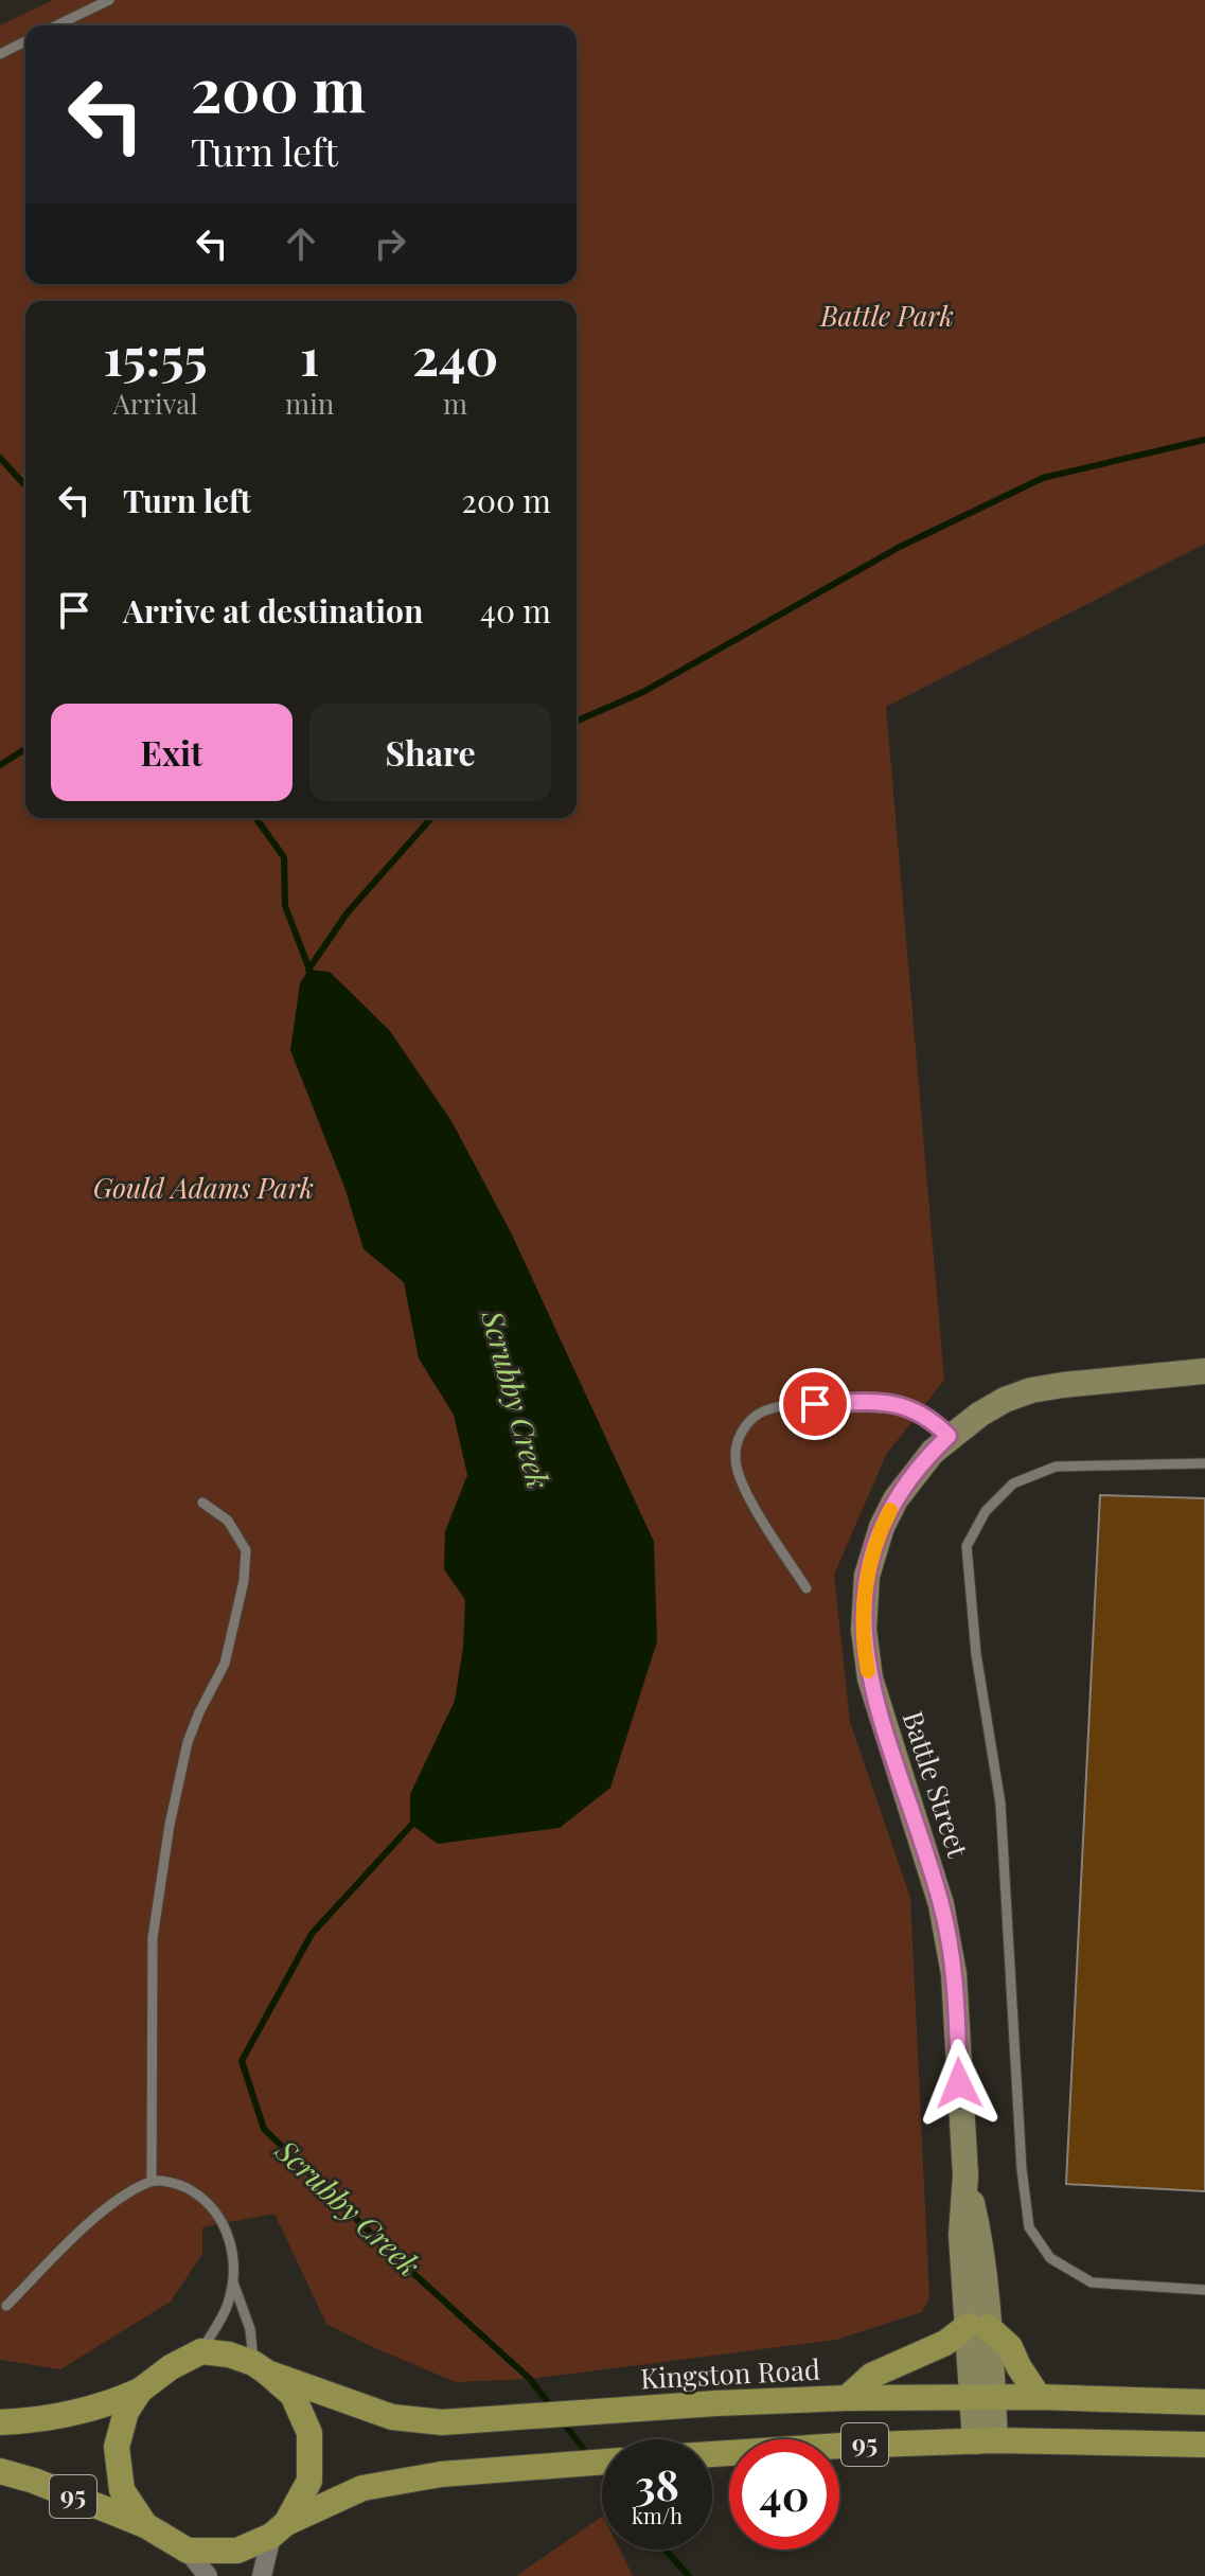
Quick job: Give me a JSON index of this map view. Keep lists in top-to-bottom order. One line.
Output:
{"streets":{"main road":["Kingston Road","95"],"street":["Battle Street"]},"crossings":[["Battle Street","Kingston Road"],["Battle Street","95"],["Kingston Road","95"]],"water":["Scrubby Creek"],"parks":["Battle Park","Gould Adams Park"],"page":{"turn":["200 m","Turn left"],"eta":["15:55","Arrival","1","min","240","m"],"list":[{"name":"Turn left","value":"200 m"},{"name":"Arrive at destination","value":"40 m"}],"buttons":["Exit","Share"],"speed":"38 km/h","limit":"40"}}
